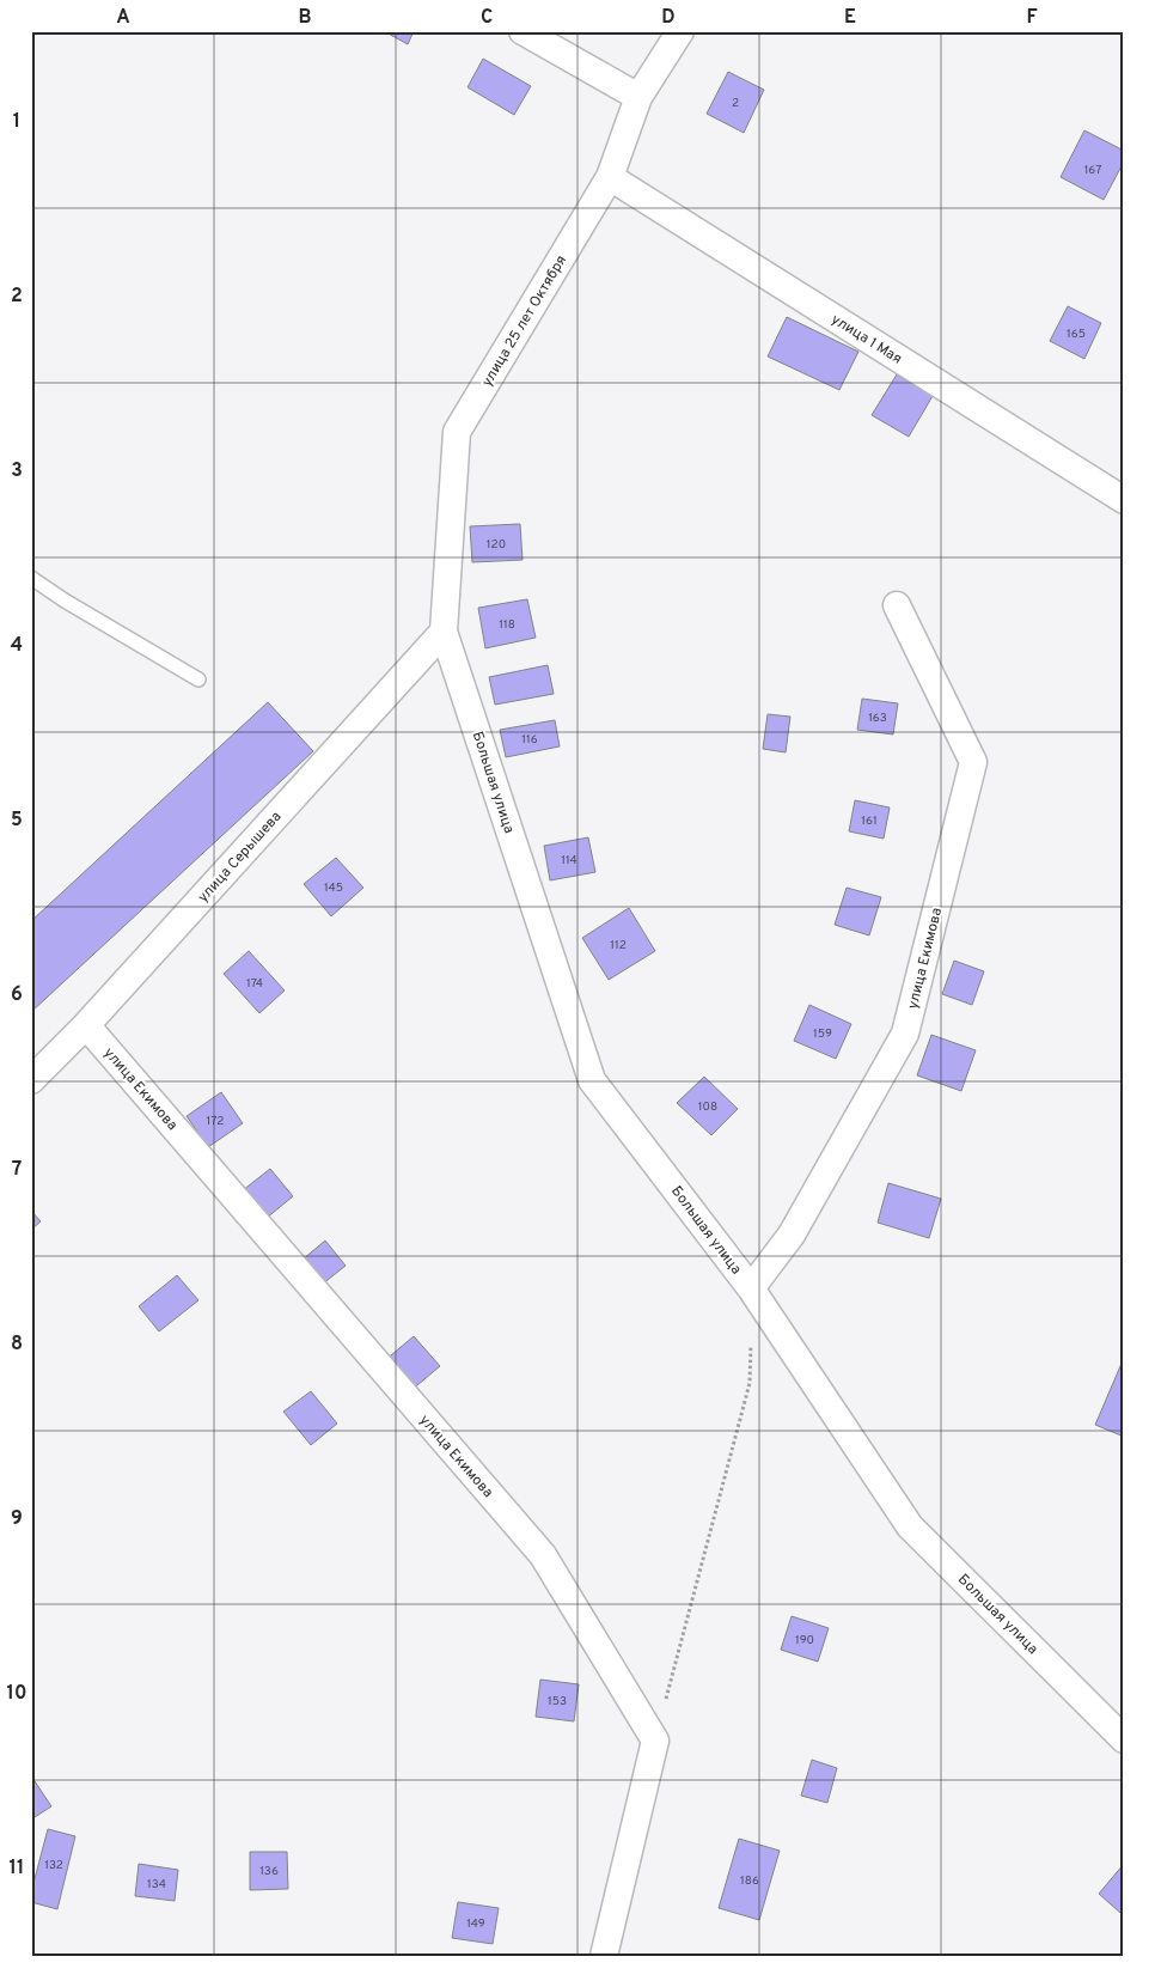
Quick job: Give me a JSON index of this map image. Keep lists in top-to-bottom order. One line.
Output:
{"streets":{"street":["улица 25 лет Октября","улица 1 Мая","Большая улица","улица Серышева","улица Екимова"]},"crossings":[["улица 25 лет Октября","улица 1 Мая"],["улица 25 лет Октября","Большая улица"],["улица 25 лет Октября","улица Серышева"],["Большая улица","улица Серышева"],["Большая улица","улица Екимова"],["улица Серышева","улица Екимова"]],"house_numbers":["2","167","165","120","118","163","116","161","114","145","112","174","159","108","172","190","153","132","136","186","134","149"],"grid":{"columns":["A","B","C","D","E","F"],"rows":["1","2","3","4","5","6","7","8","9","10","11"]}}
